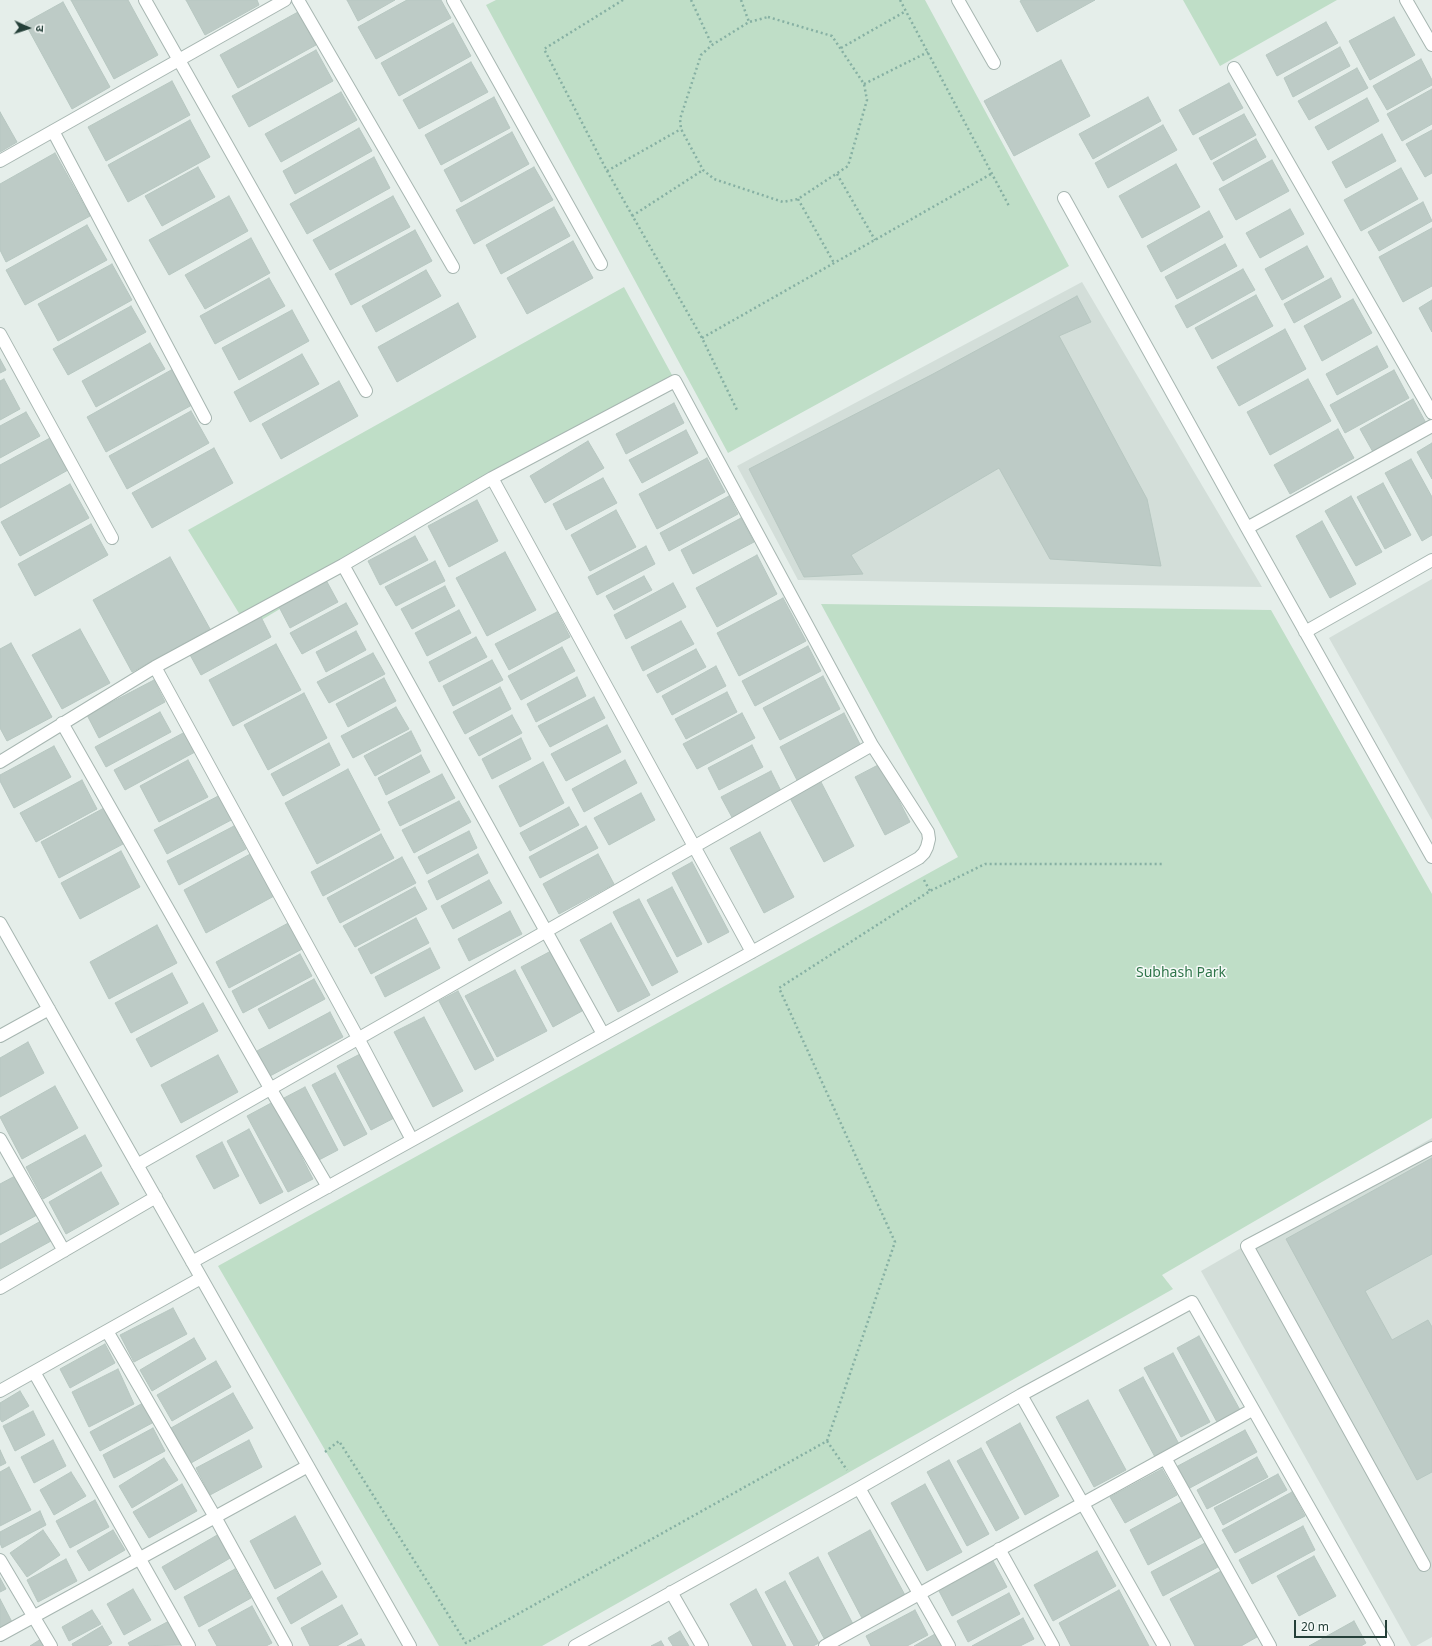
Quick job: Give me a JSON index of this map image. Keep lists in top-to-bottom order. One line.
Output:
{"parks":["Subhash Park"],"scale_bar":"20 m","north":"right"}
